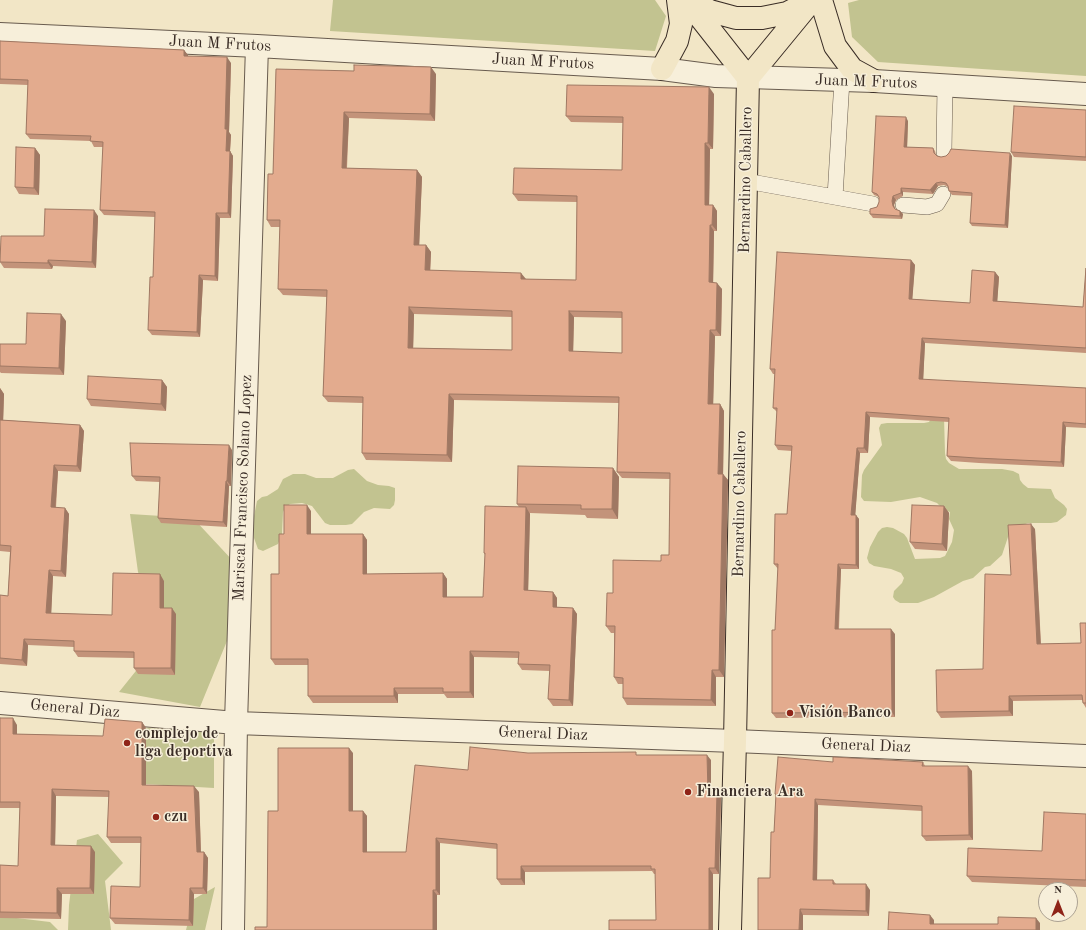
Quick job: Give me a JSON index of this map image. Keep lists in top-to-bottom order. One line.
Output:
{"streets":{"highway":["Bernardino Caballero"],"street":["Juan M Frutos","Mariscal Francisco Solano Lopez","General Diaz"]},"crossings":[["Juan M Frutos","Bernardino Caballero"],["Juan M Frutos","Mariscal Francisco Solano Lopez"],["Bernardino Caballero","General Diaz"],["Mariscal Francisco Solano Lopez","General Diaz"]],"places":["Visión Banco","complejo de liga deportiva","Financiera Ara","czu"],"north":"top"}
